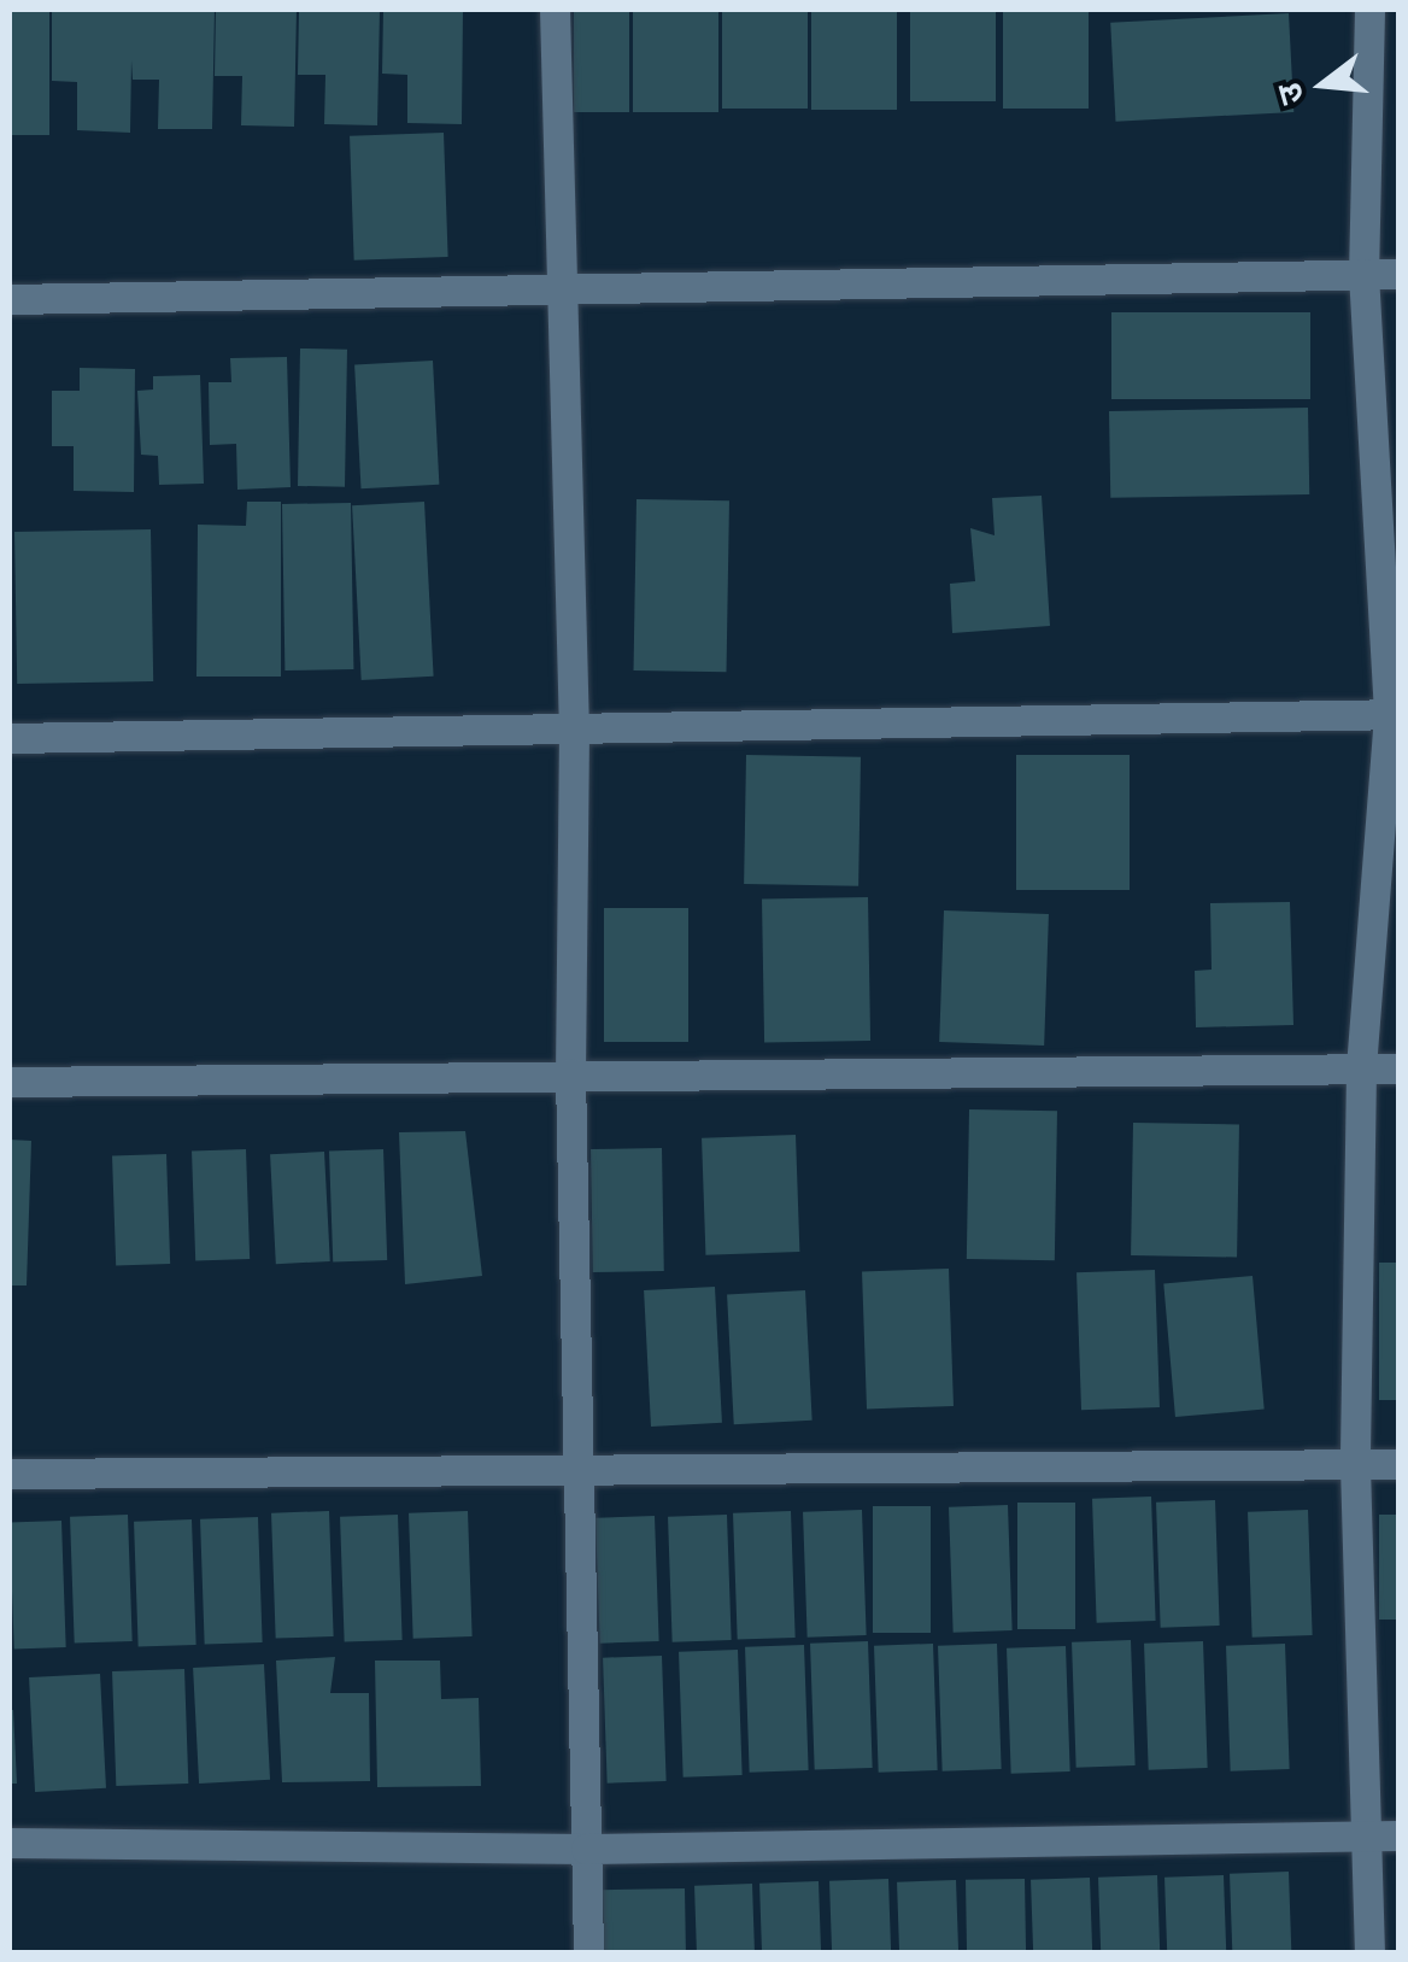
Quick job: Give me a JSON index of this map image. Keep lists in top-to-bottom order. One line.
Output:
{"north":"left"}
